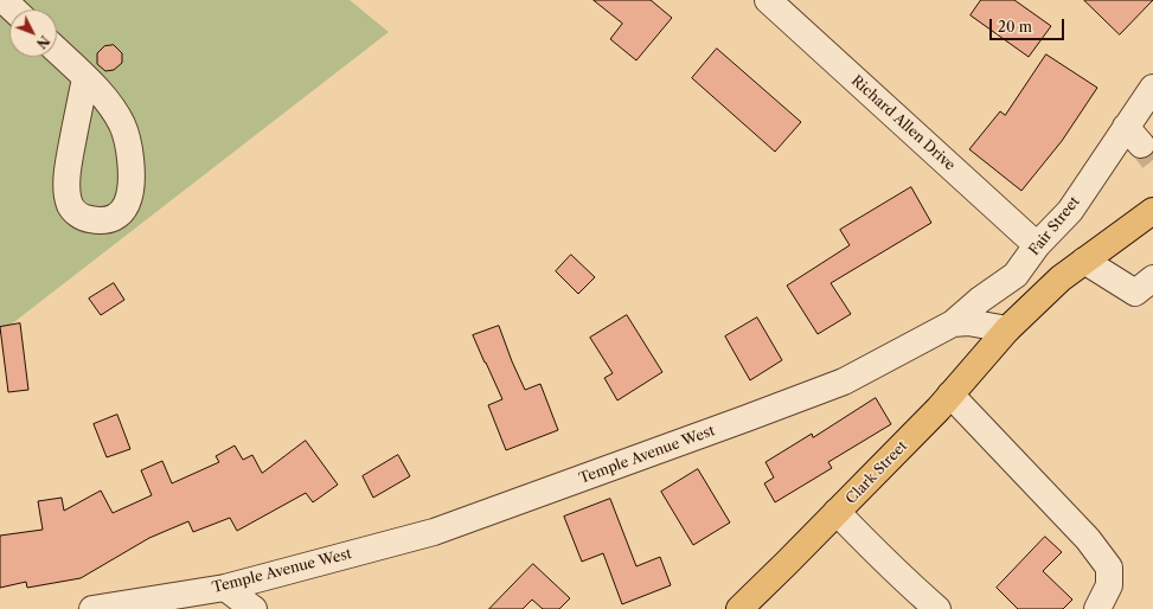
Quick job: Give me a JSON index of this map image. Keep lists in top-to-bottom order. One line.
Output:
{"streets":{"main road":["Clark Street"],"street":["Richard Allen Drive","Fair Street","Temple Avenue West"]},"crossings":[["Richard Allen Drive","Fair Street"],["Fair Street","Temple Avenue West"],["Temple Avenue West","Clark Street"]],"scale_bar":"20 m","north":"bottom right"}
